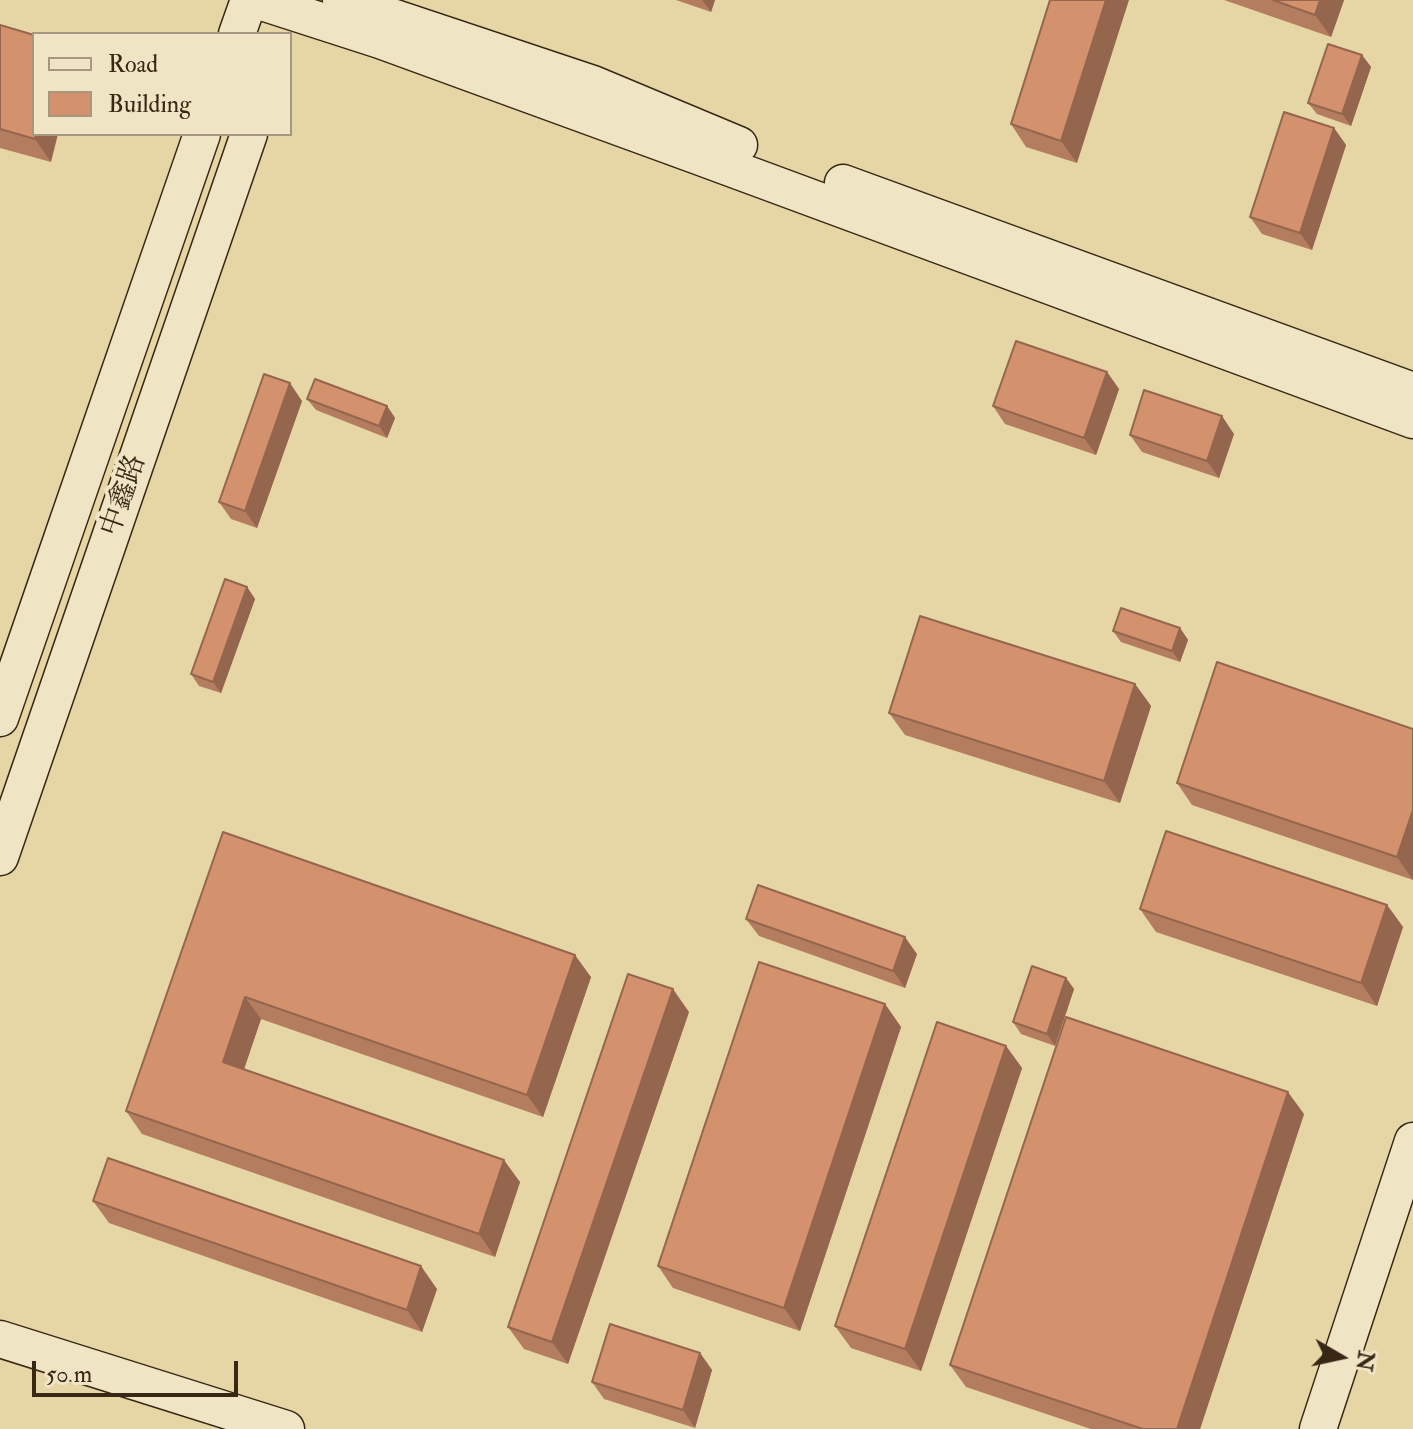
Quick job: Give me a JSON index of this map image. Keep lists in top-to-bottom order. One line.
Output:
{"streets":{"street":["中鑫路"]},"legend":["Road","Building"],"scale_bar":"50 m","north":"right"}
